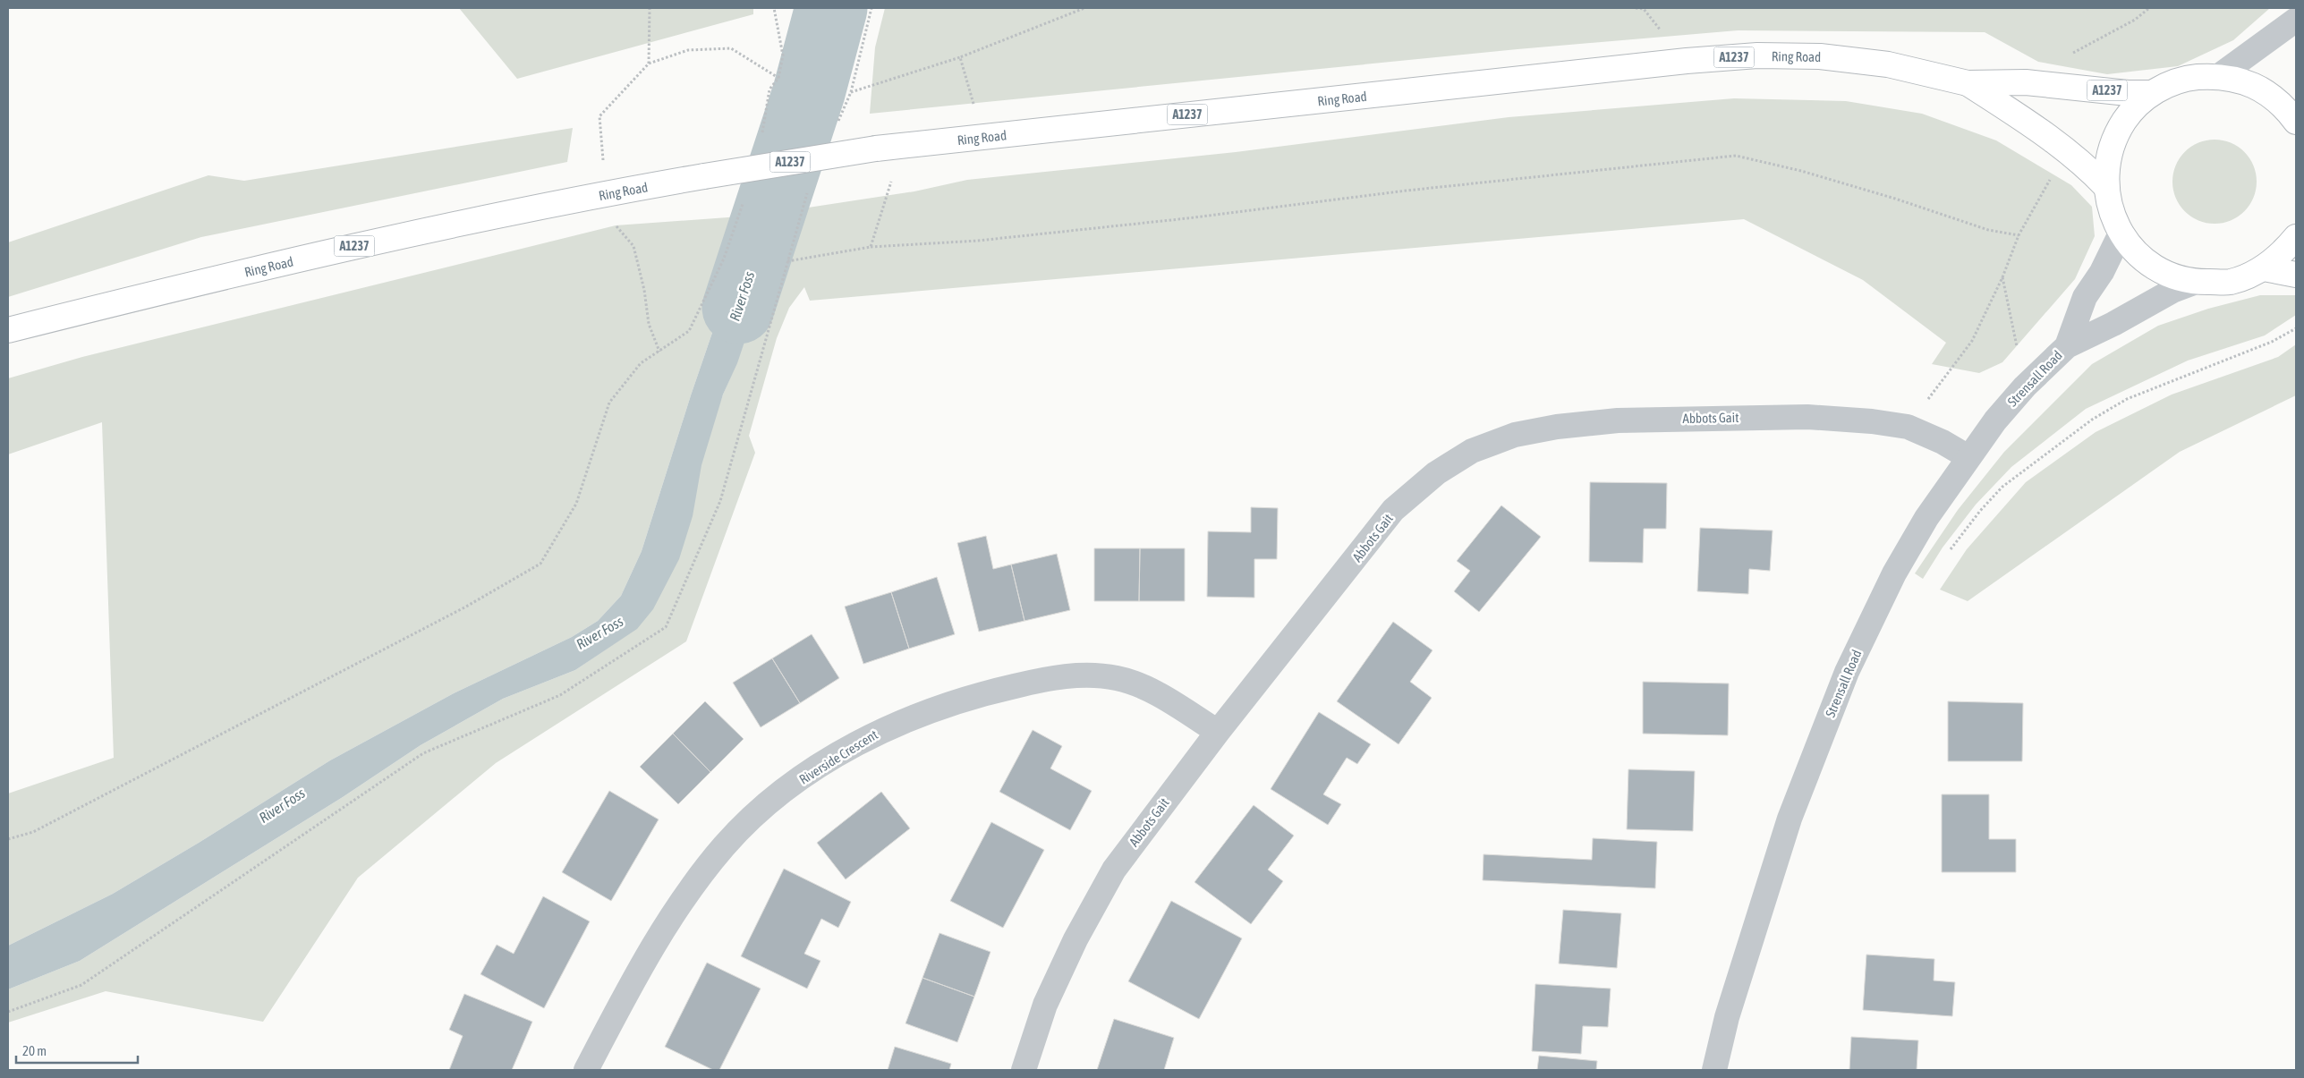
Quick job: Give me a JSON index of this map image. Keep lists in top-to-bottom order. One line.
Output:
{"streets":{"highway":["Ring Road","A1237"],"street":["Strensall Road","Abbots Gait","Riverside Crescent"]},"crossings":[["Strensall Road","Abbots Gait"],["Abbots Gait","Riverside Crescent"]],"water":["River Foss"],"scale_bar":"20 m"}
